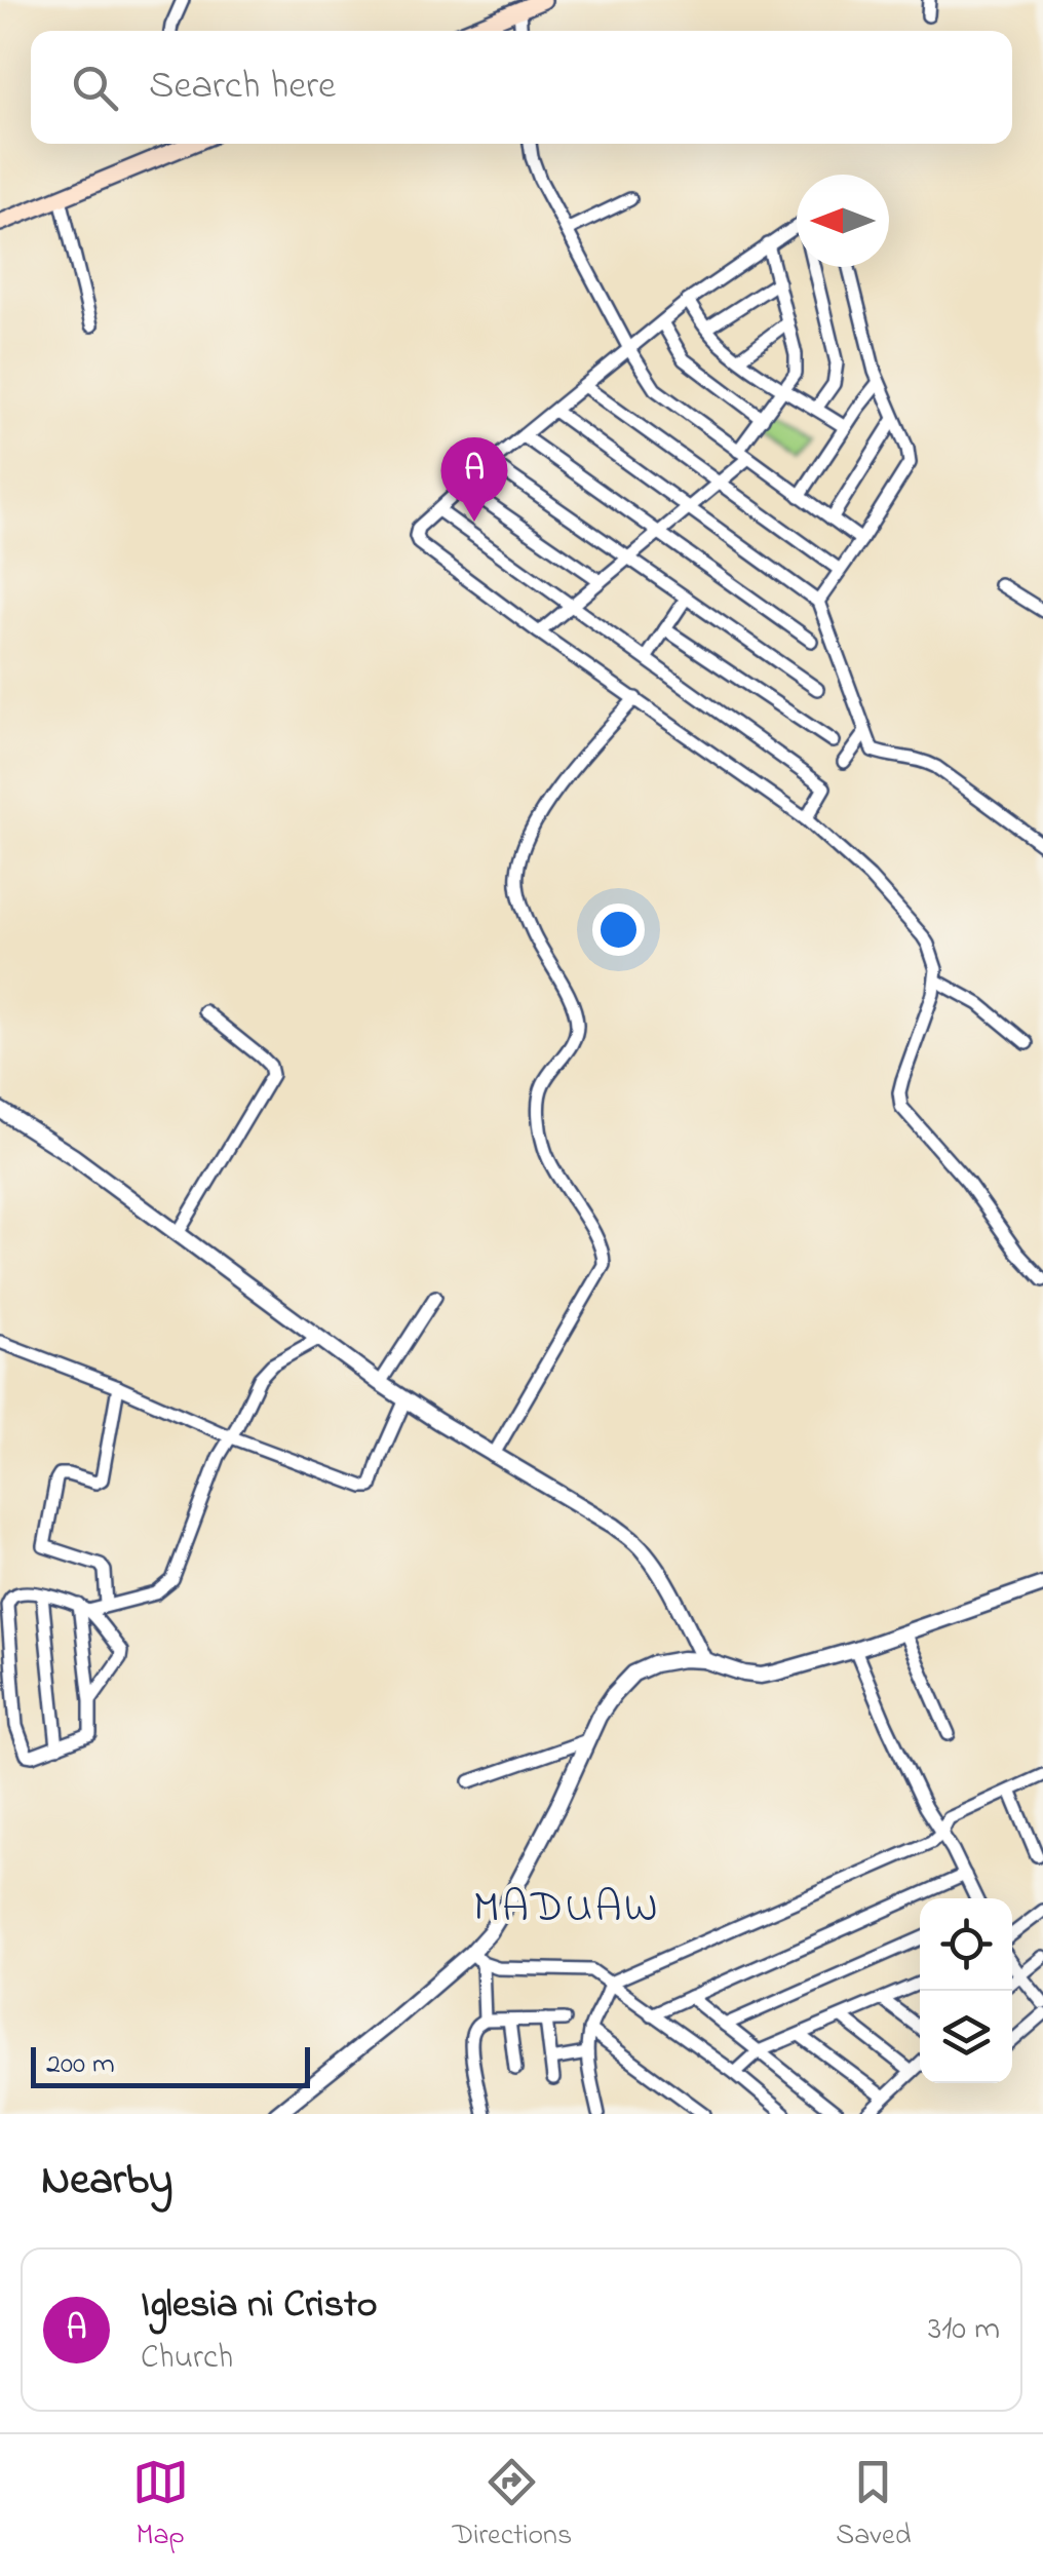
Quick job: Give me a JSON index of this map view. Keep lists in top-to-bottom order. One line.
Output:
{"districts":["MADUAW"],"scale_bar":"200 m","north":"left","page":{"search":"Search here","pins":"A","scale":"200 m","heading":"Nearby","list":[{"mark":"A","name":"Iglesia ni Cristo","note":"Church","value":"310 m"}],"nav":["Map","Directions","Saved"]}}
